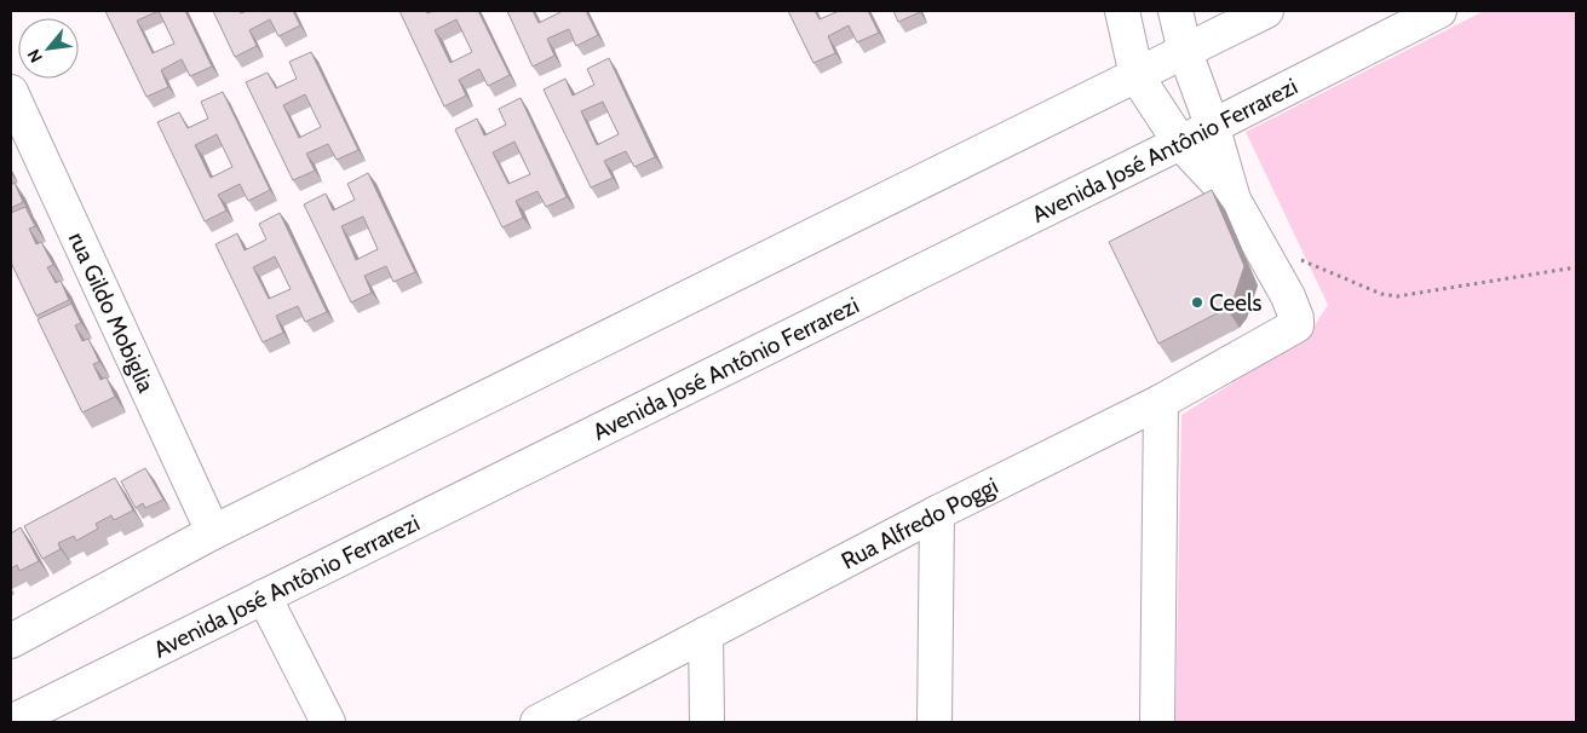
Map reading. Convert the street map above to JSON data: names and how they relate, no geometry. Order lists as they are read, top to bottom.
{
  "streets": {
    "street": ["Avenida José Antônio Ferrarezi", "rua Gildo Mobiglia", "Rua Alfredo Poggi"]
  },
  "places": ["Ceels"],
  "north": "bottom left"
}
